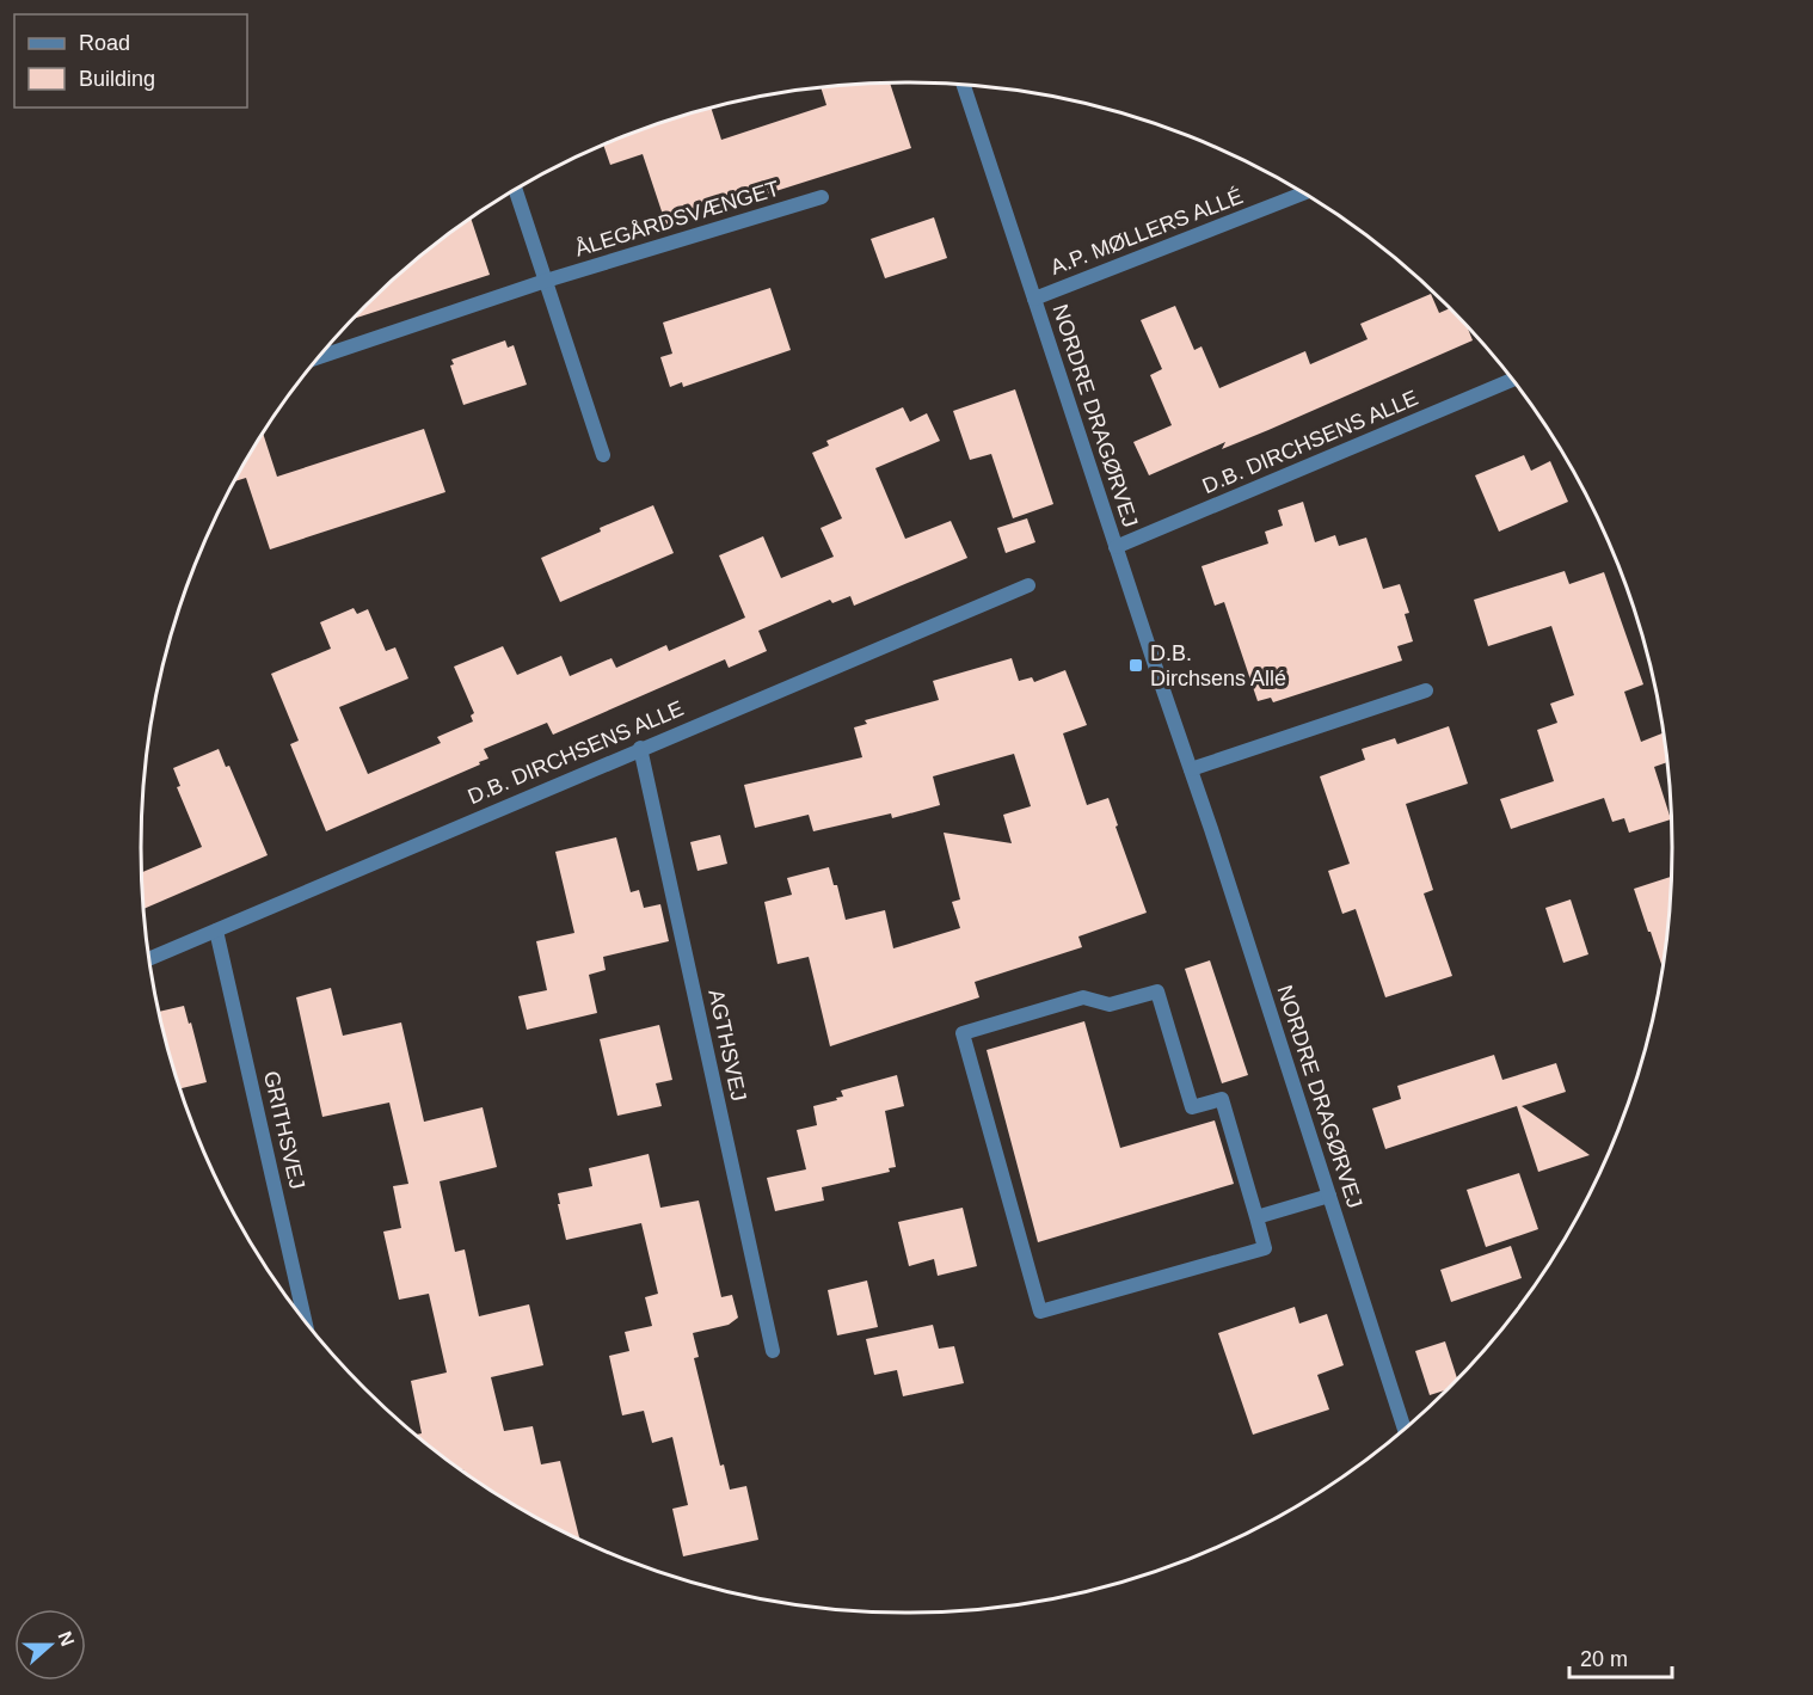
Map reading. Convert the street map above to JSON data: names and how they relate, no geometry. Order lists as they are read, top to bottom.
{
  "streets": {
    "street": [
      "ÅLEGÅRDSVÆNGET",
      "A.P. MØLLERS ALLÉ",
      "NORDRE DRAGØRVEJ",
      "D.B. DIRCHSENS ALLE",
      "AGTHSVEJ",
      "GRITHSVEJ"
    ]
  },
  "crossings": [
    ["A.P. MØLLERS ALLÉ", "NORDRE DRAGØRVEJ"],
    ["NORDRE DRAGØRVEJ", "D.B. DIRCHSENS ALLE"],
    ["D.B. DIRCHSENS ALLE", "AGTHSVEJ"],
    ["D.B. DIRCHSENS ALLE", "GRITHSVEJ"]
  ],
  "places": {
    "transit": ["D.B. Dirchsens Allé"]
  },
  "legend": ["Road", "Building"],
  "scale_bar": "20 m",
  "north": "right"
}
